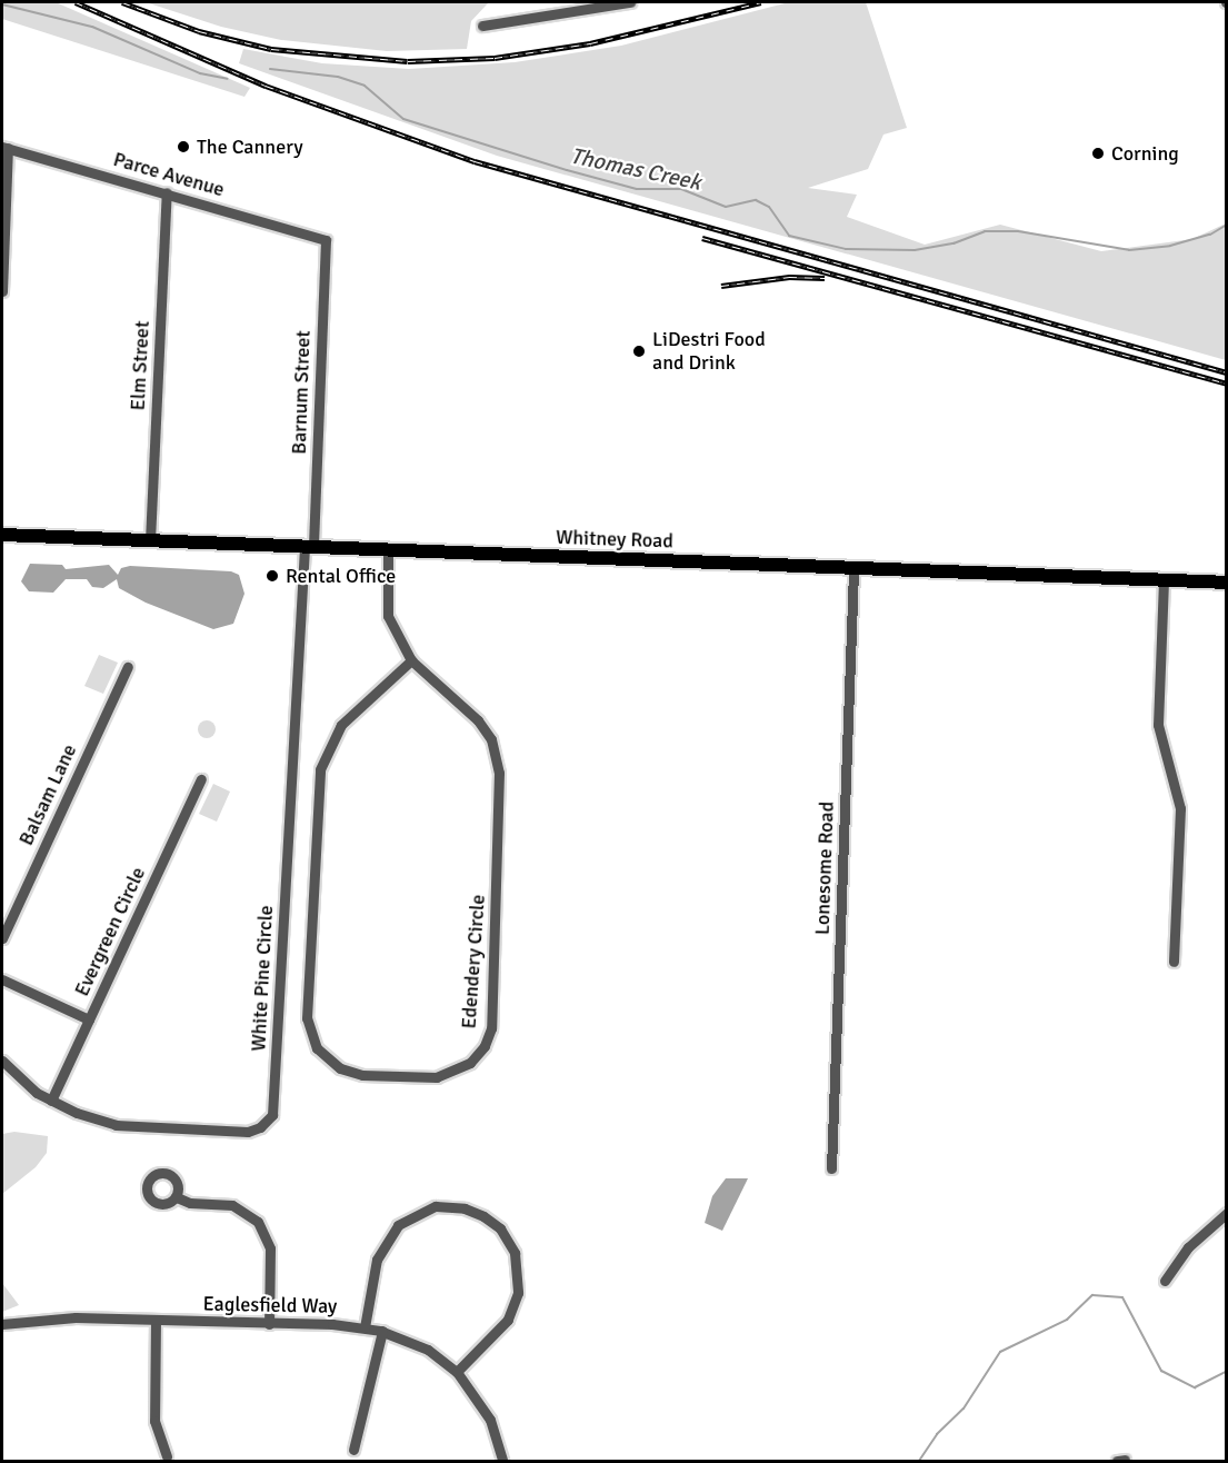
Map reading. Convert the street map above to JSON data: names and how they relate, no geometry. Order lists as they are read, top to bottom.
{
  "streets": {
    "main road": ["Whitney Road"],
    "street": [
      "Parce Avenue",
      "Elm Street",
      "Barnum Street",
      "Balsam Lane",
      "Lonesome Road",
      "Evergreen Circle",
      "Edendery Circle",
      "White Pine Circle",
      "Eaglesfield Way"
    ]
  },
  "crossings": [
    ["Parce Avenue", "Elm Street"],
    ["Parce Avenue", "Barnum Street"],
    ["Elm Street", "Whitney Road"],
    ["Barnum Street", "Whitney Road"],
    ["Barnum Street", "White Pine Circle"],
    ["Whitney Road", "Lonesome Road"],
    ["Whitney Road", "Edendery Circle"],
    ["Whitney Road", "White Pine Circle"],
    ["Evergreen Circle", "White Pine Circle"]
  ],
  "water": ["Thomas Creek"],
  "places": [
    "The Cannery",
    "Corning",
    "LiDestri Food and Drink",
    "Rental Office"
  ]
}
